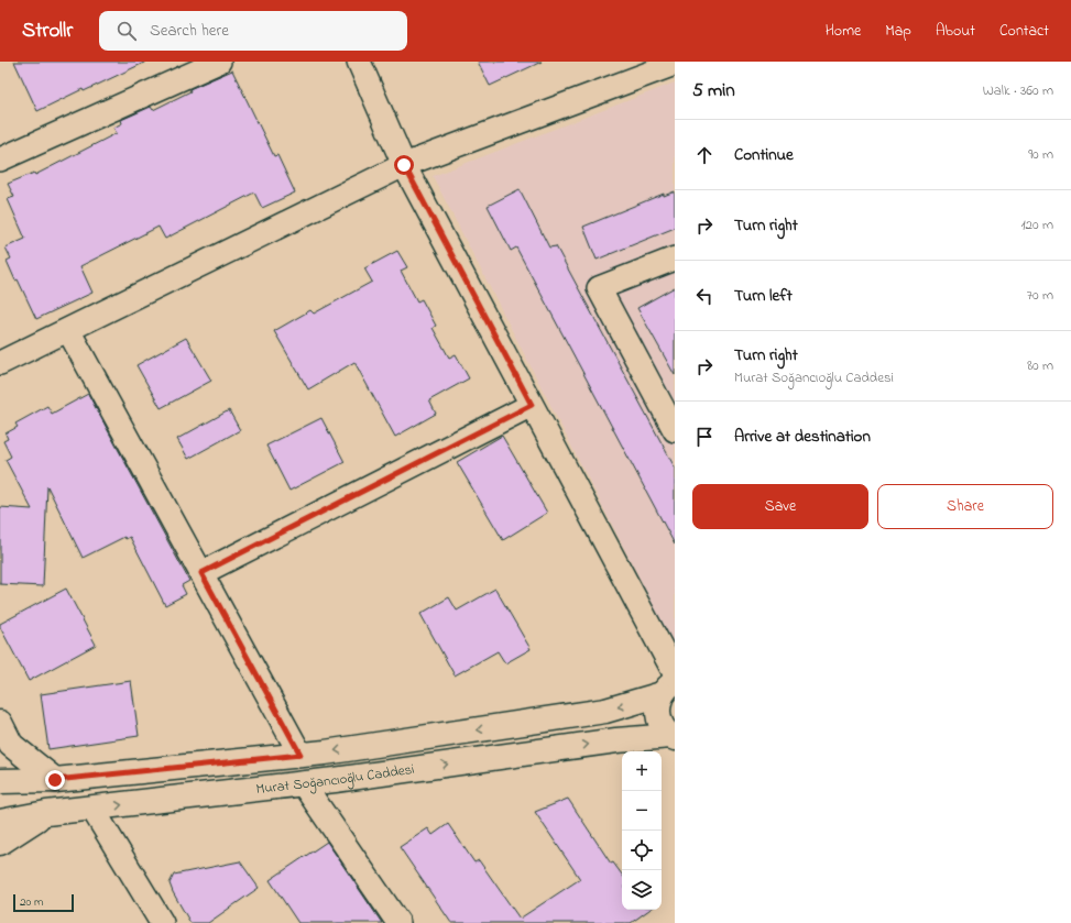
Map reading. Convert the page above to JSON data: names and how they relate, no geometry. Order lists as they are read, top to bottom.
{
  "streets": {
    "main road": ["Murat Soğancıoğlu Caddesi"]
  },
  "scale_bar": "20 m",
  "page": {
    "header": "Strollr",
    "search": "Search here",
    "nav": [
      "Home",
      "Map",
      "About",
      "Contact"
    ],
    "heading": ["5 min", "Walk · 360 m"],
    "list": [
      ["Continue", "90 m"],
      ["Turn right", "120 m"],
      ["Turn left", "70 m"],
      ["Turn right", "Murat Soğancıoğlu Caddesi", "80 m"],
      "Arrive at destination"
    ],
    "buttons": ["Save", "Share"],
    "map_buttons": ["+", "−"],
    "scale": "20 m"
  }
}
